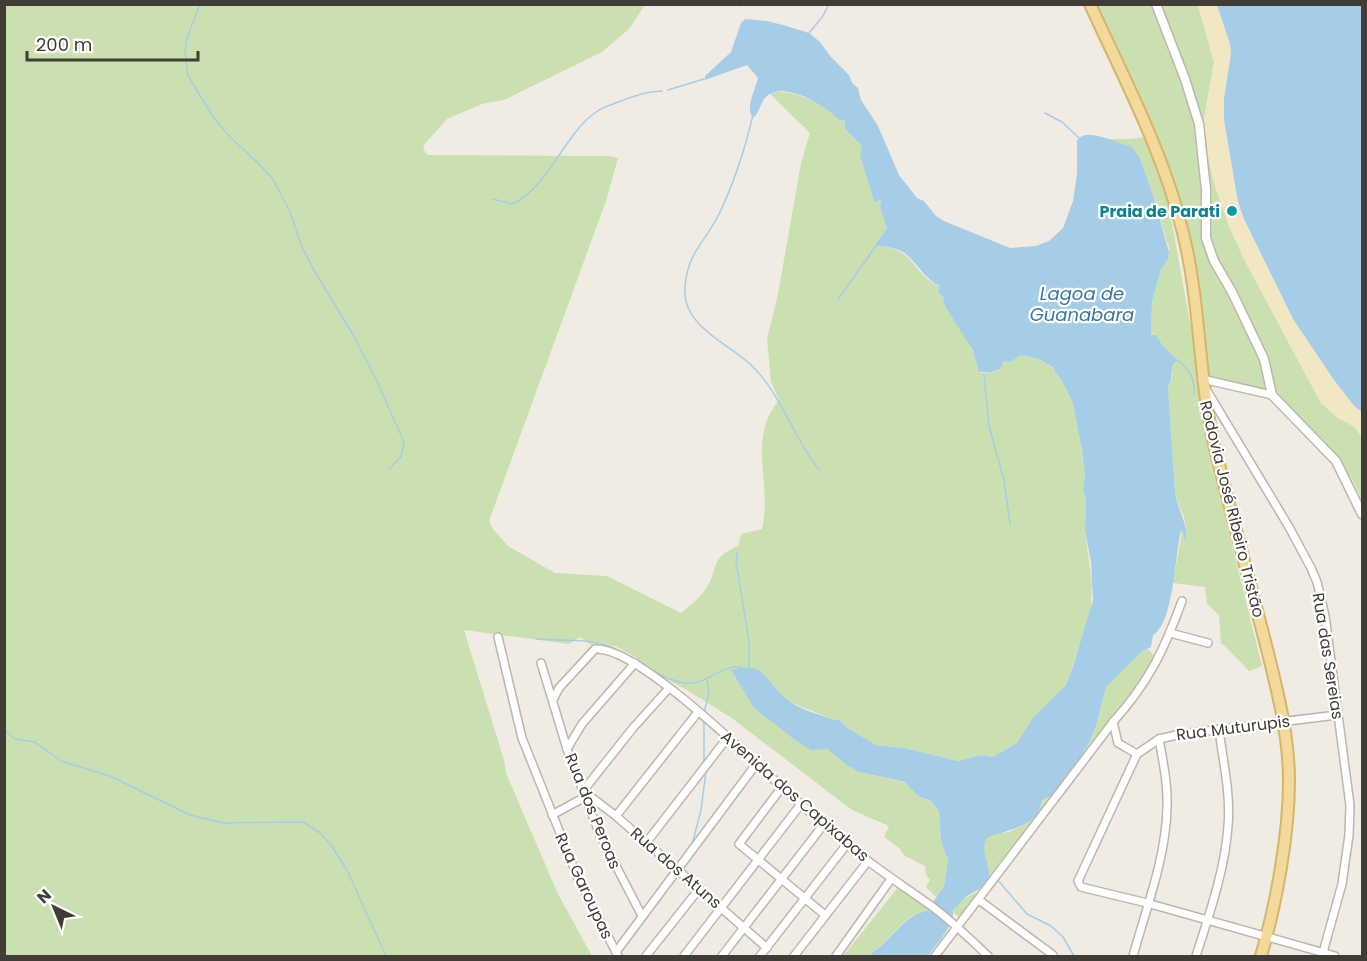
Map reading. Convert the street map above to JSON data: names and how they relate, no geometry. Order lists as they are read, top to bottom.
{
  "streets": {
    "main road": ["Rodovia José Ribeiro Tristão"],
    "street": [
      "Rua das Sereias",
      "Rua Muturupis",
      "Avenida dos Capixabas",
      "Rua dos Peroas",
      "Rua dos Atuns",
      "Rua Garoupas"
    ]
  },
  "crossings": [
    ["Rodovia José Ribeiro Tristão", "Rua das Sereias"],
    ["Rodovia José Ribeiro Tristão", "Rua Muturupis"],
    ["Rua das Sereias", "Rua Muturupis"],
    ["Avenida dos Capixabas", "Rua dos Peroas"],
    ["Rua dos Peroas", "Rua dos Atuns"]
  ],
  "water": ["Lagoa de Guanabara"],
  "places": ["Praia de Parati"],
  "scale_bar": "200 m",
  "north": "top left"
}
